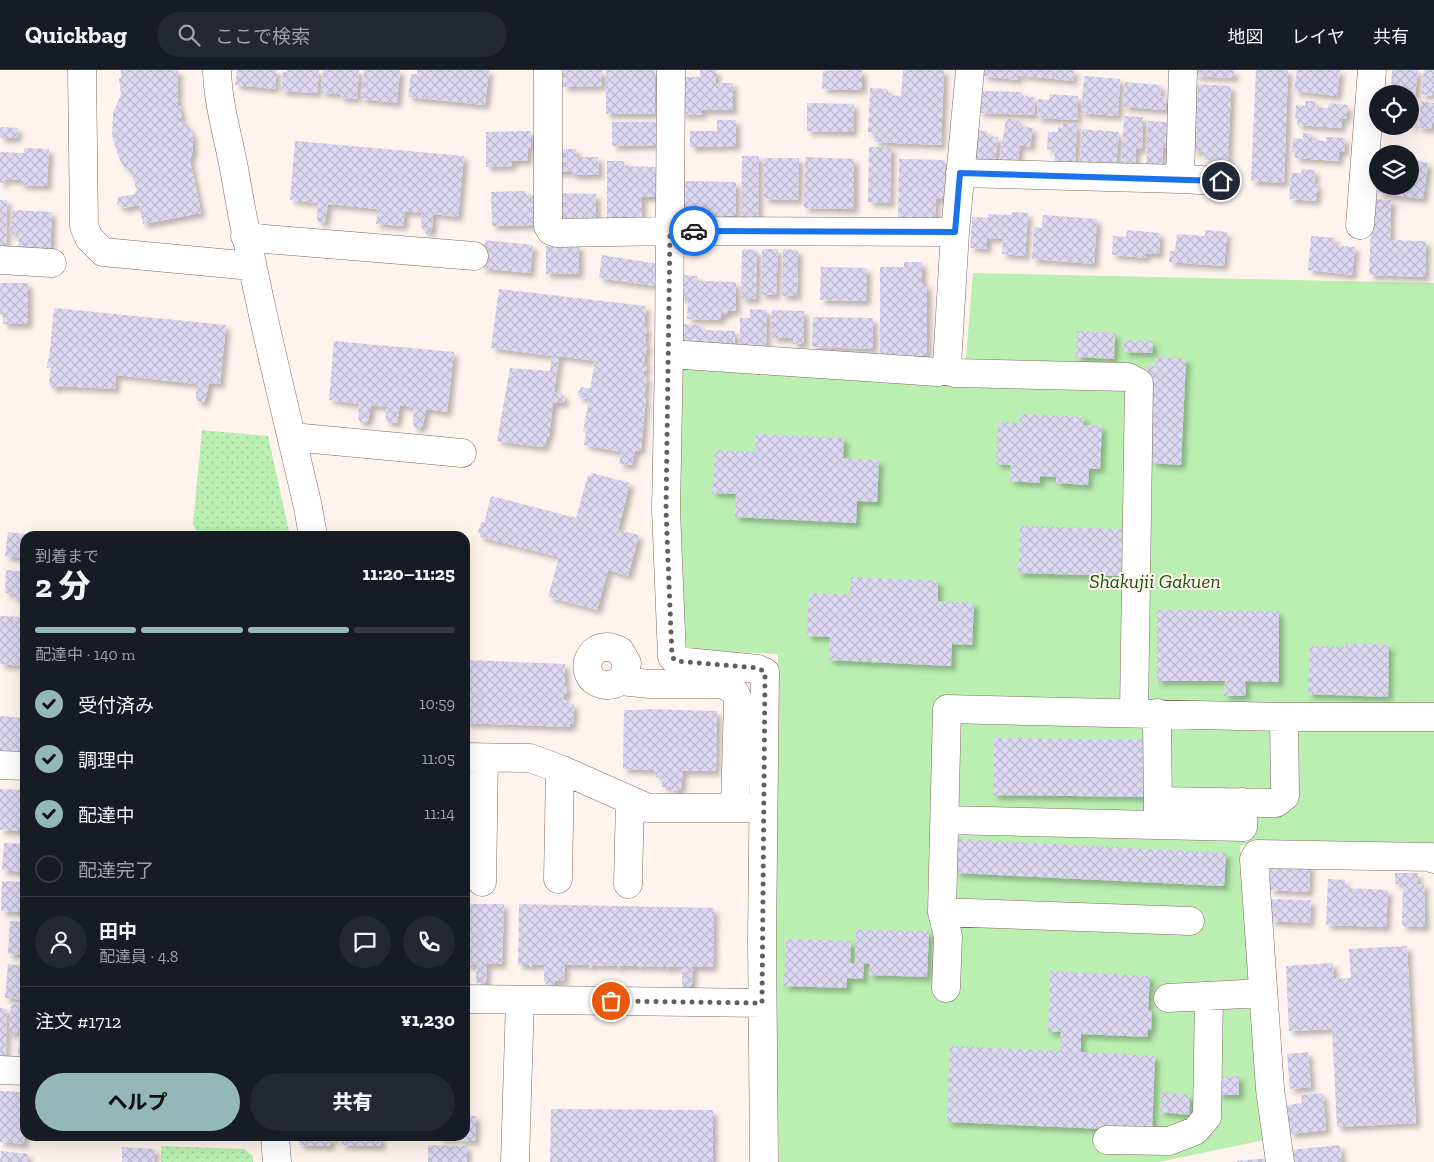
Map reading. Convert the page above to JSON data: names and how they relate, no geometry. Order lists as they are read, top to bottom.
{
  "parks": ["Shakujii Gakuen"],
  "page": {
    "header": "Quickbag",
    "search": "ここで検索",
    "nav": ["地図", "レイヤ", "共有"],
    "heading": ["2 分", "到着まで", "11:20–11:25"],
    "panel": [
      "田中",
      "配達員 · 4.8",
      "注文 #1712",
      "¥1,230"
    ],
    "bar": "配達中 · 140 m",
    "list": [
      ["受付済み", "10:59"],
      ["調理中", "11:05"],
      ["配達中", "11:14"],
      "配達完了"
    ],
    "buttons": ["ヘルプ", "共有"]
  }
}
